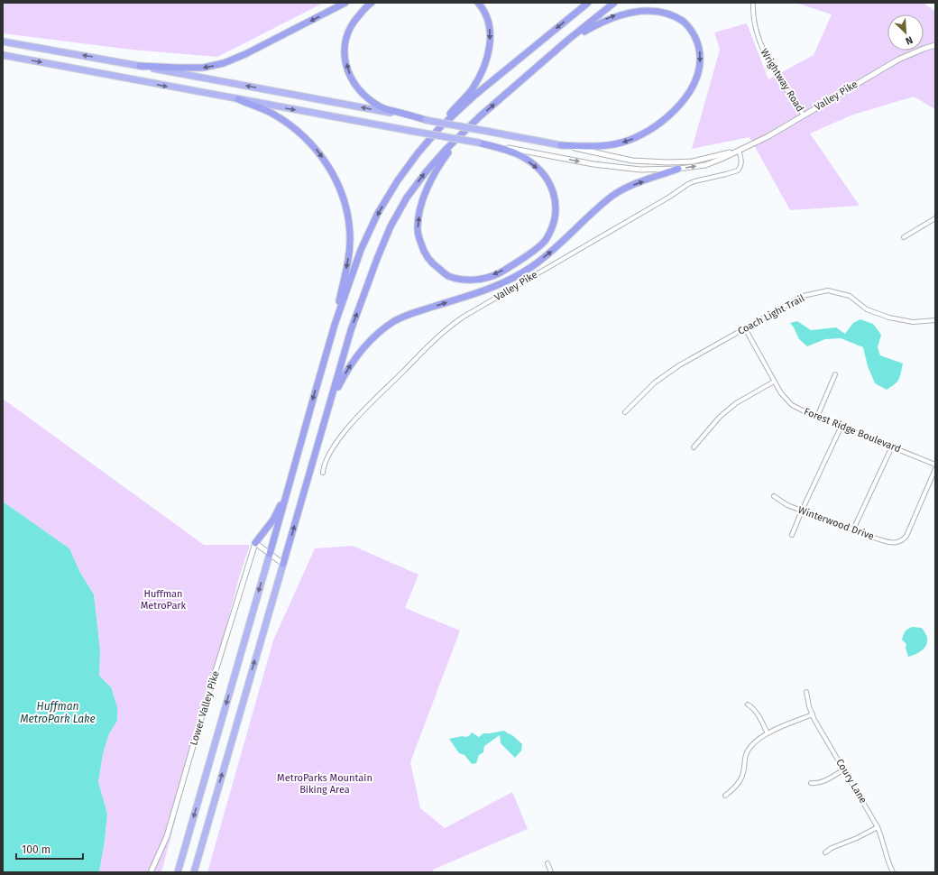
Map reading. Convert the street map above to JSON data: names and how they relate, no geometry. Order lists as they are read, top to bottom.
{
  "streets": {
    "street": [
      "Wrightway Road",
      "Valley Pike",
      "Coach Light Trail",
      "Forest Ridge Boulevard",
      "Winterwood Drive",
      "Lower Valley Pike",
      "Coury Lane"
    ]
  },
  "crossings": [
    ["Wrightway Road", "Valley Pike"],
    ["Coach Light Trail", "Forest Ridge Boulevard"]
  ],
  "water": ["Huffman MetroPark Lake"],
  "parks": ["Huffman MetroPark", "MetroParks Mountain Biking Area"],
  "scale_bar": "100 m",
  "north": "bottom right"
}
